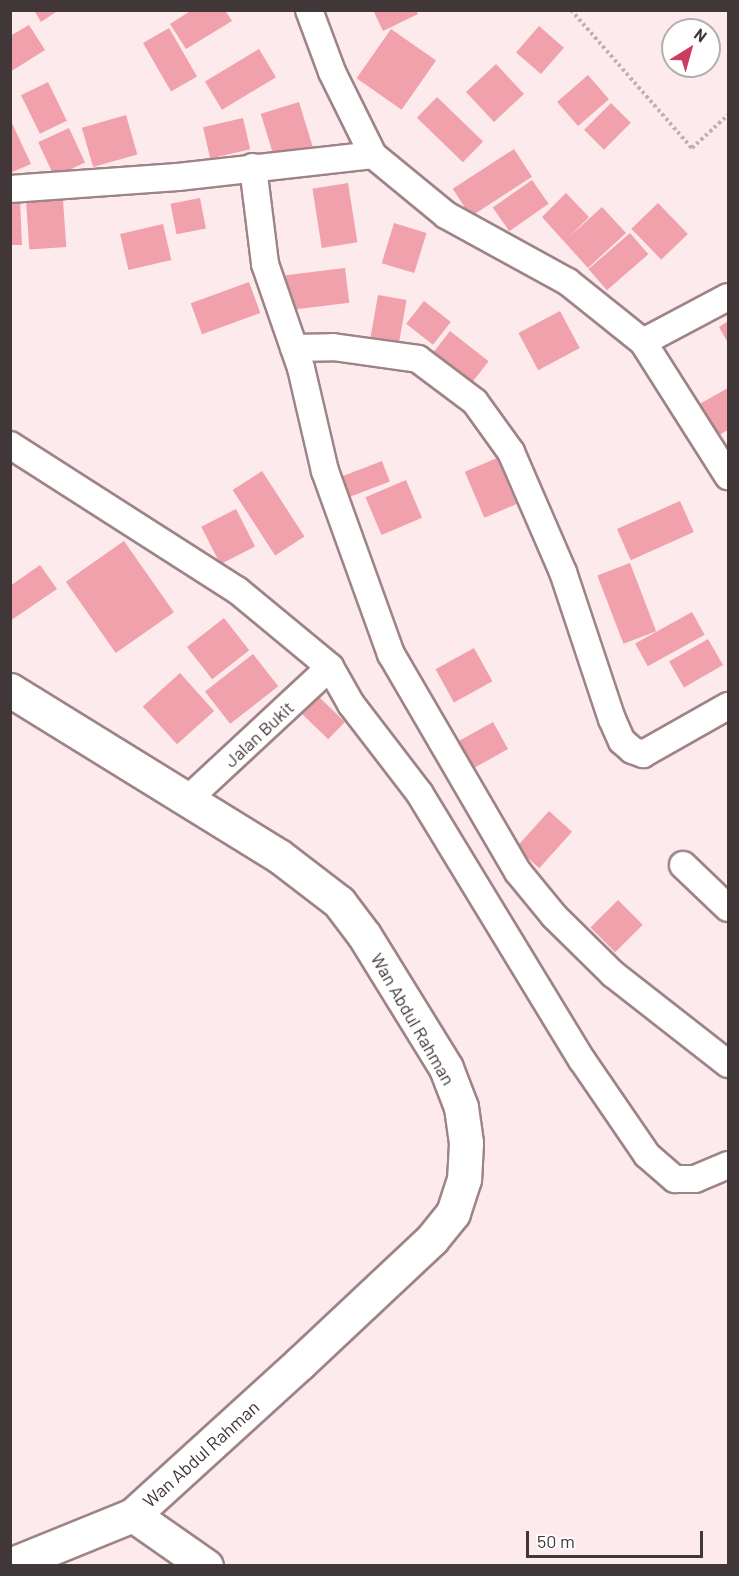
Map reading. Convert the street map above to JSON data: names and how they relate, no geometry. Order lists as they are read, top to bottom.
{
  "streets": {
    "street": ["Jalan Bukit", "Wan Abdul Rahman"]
  },
  "crossings": [
    ["Jalan Bukit", "Wan Abdul Rahman"]
  ],
  "scale_bar": "50 m",
  "north": "top right"
}
